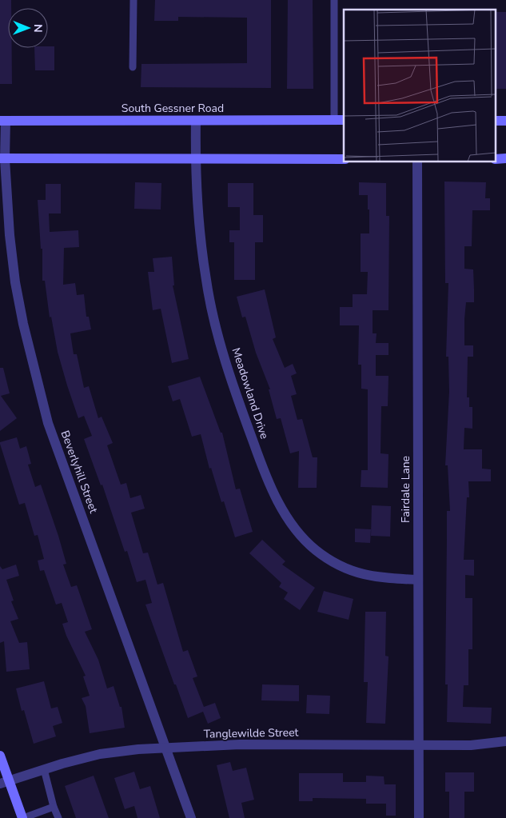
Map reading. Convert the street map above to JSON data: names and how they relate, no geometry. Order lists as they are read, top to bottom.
{
  "streets": {
    "main road": ["South Gessner Road"],
    "street": [
      "Meadowland Drive",
      "Beverlyhill Street",
      "Fairdale Lane",
      "Tanglewilde Street"
    ]
  },
  "crossings": [
    ["South Gessner Road", "Meadowland Drive"],
    ["South Gessner Road", "Beverlyhill Street"],
    ["Meadowland Drive", "Fairdale Lane"],
    ["Beverlyhill Street", "Tanglewilde Street"],
    ["Fairdale Lane", "Tanglewilde Street"]
  ],
  "north": "right"
}
